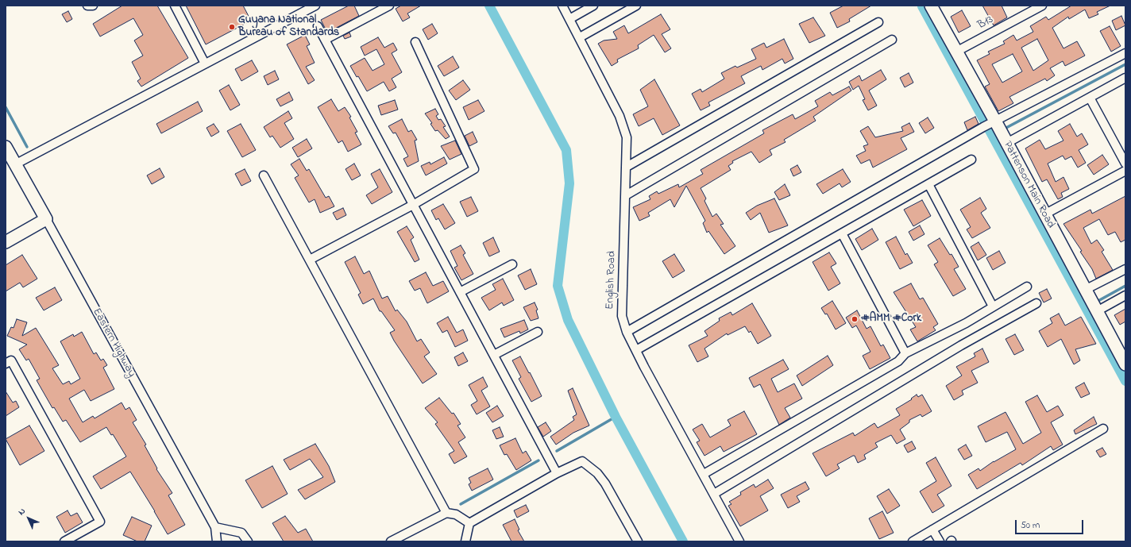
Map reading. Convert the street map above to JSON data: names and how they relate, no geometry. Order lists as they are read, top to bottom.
{
  "streets": {
    "street": [
      "B13",
      "Pattenson Main Road",
      "English Road",
      "Eastern Highway"
    ]
  },
  "crossings": [
    ["B13", "Pattenson Main Road"]
  ],
  "places": ["Guyana National Bureau of Standards", "#AMM #Cork"],
  "scale_bar": "50 m",
  "north": "top left"
}
